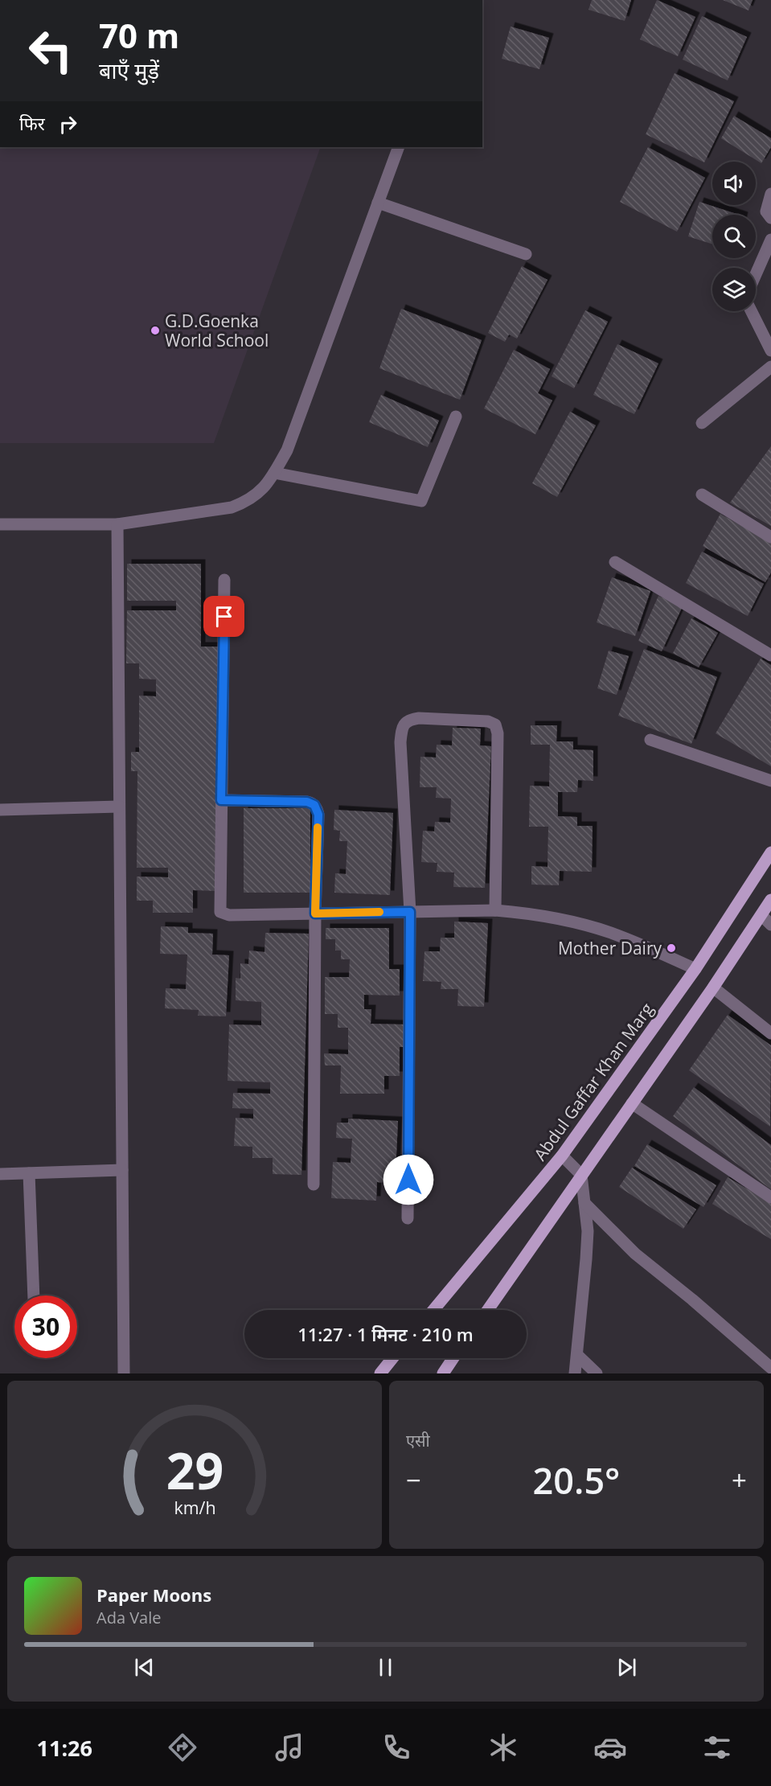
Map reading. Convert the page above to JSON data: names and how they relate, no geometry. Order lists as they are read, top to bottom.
{
  "streets": {
    "main road": ["Abdul Gaffar Khan Marg"]
  },
  "places": ["G.D.Goenka World School", "Mother Dairy"],
  "page": {
    "turn": ["70 m", "बाएँ मुड़ें"],
    "then": "फिर",
    "limit": "30",
    "trip": "11:27 · 1 मिनट · 210 m",
    "tile": "एसी",
    "heat": ["−", "20.5°", "+"],
    "song": ["Paper Moons", "Ada Vale"],
    "tabs": "11:26",
    "gauge": ["29", "km/h"]
  }
}
